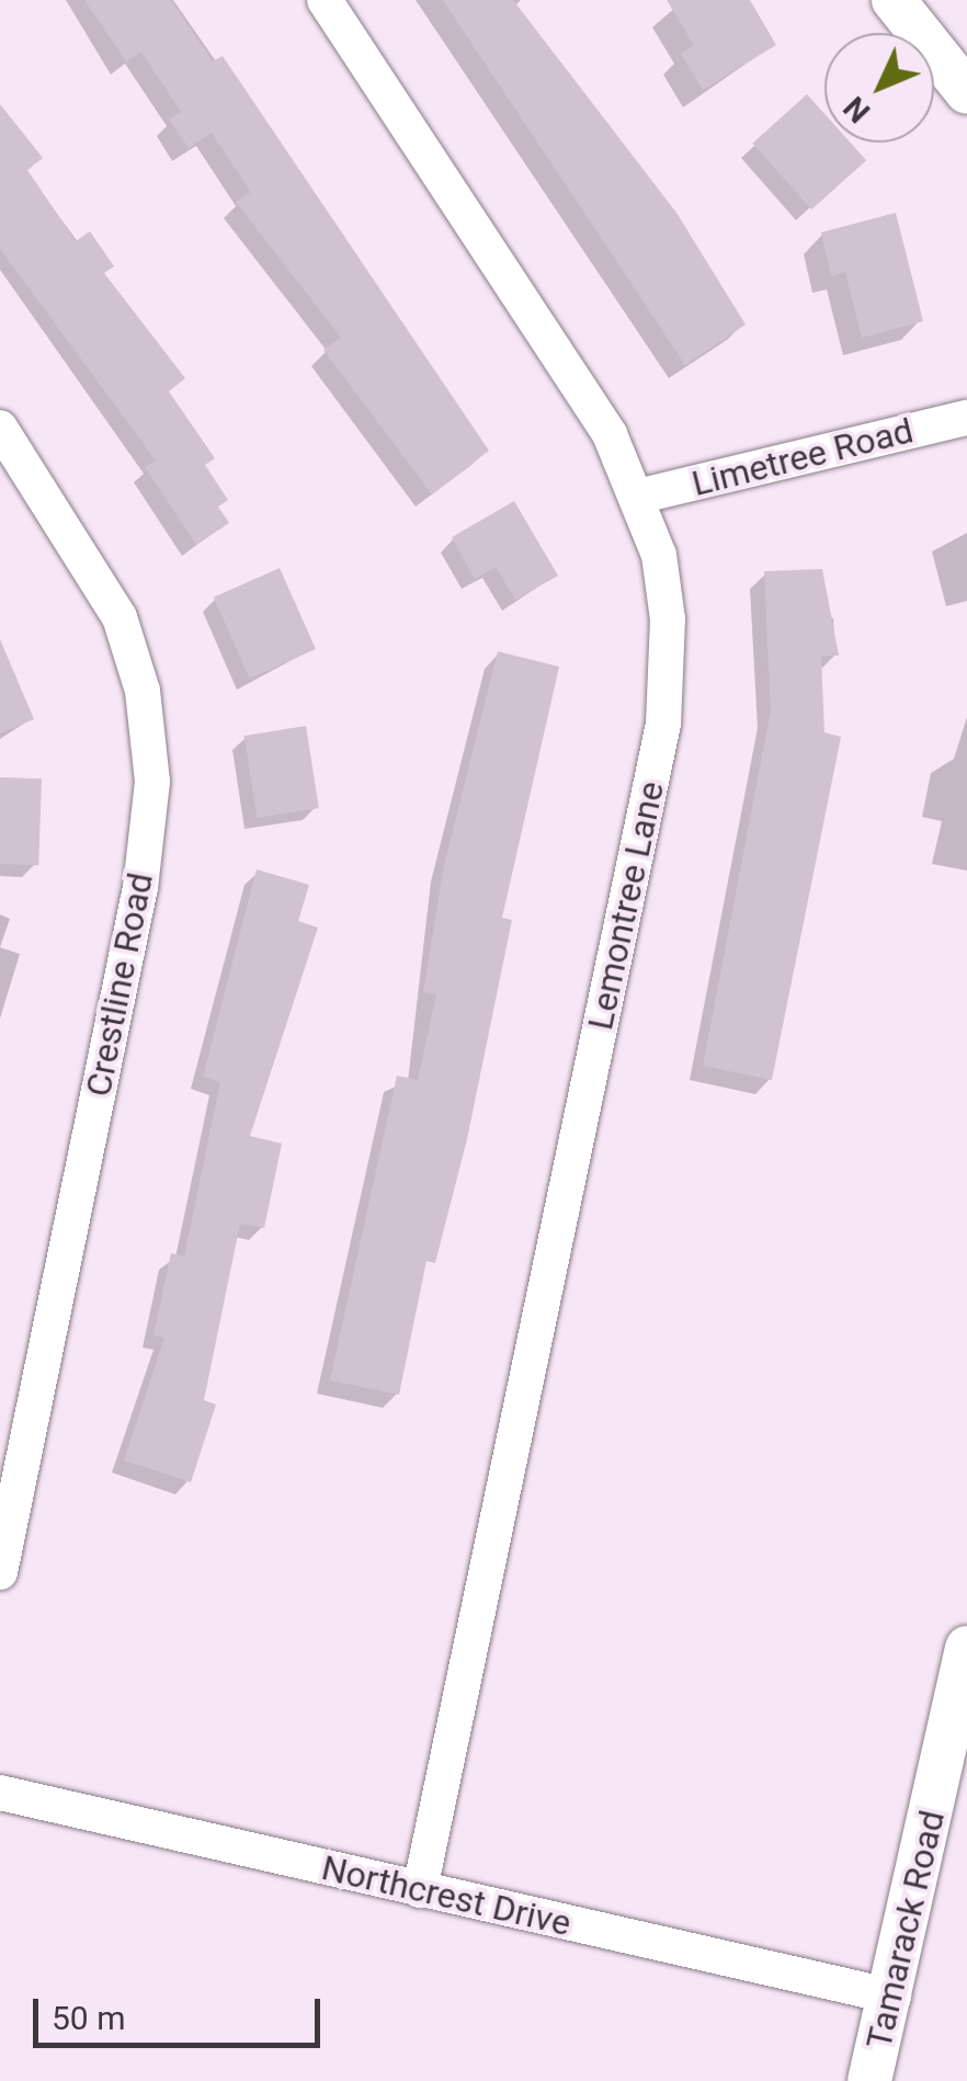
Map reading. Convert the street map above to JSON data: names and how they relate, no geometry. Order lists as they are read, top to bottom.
{
  "streets": {
    "street": [
      "Limetree Road",
      "Lemontree Lane",
      "Crestline Road",
      "Northcrest Drive",
      "Tamarack Road"
    ]
  },
  "crossings": [
    ["Limetree Road", "Lemontree Lane"],
    ["Lemontree Lane", "Northcrest Drive"],
    ["Northcrest Drive", "Tamarack Road"]
  ],
  "scale_bar": "50 m",
  "north": "bottom left"
}
